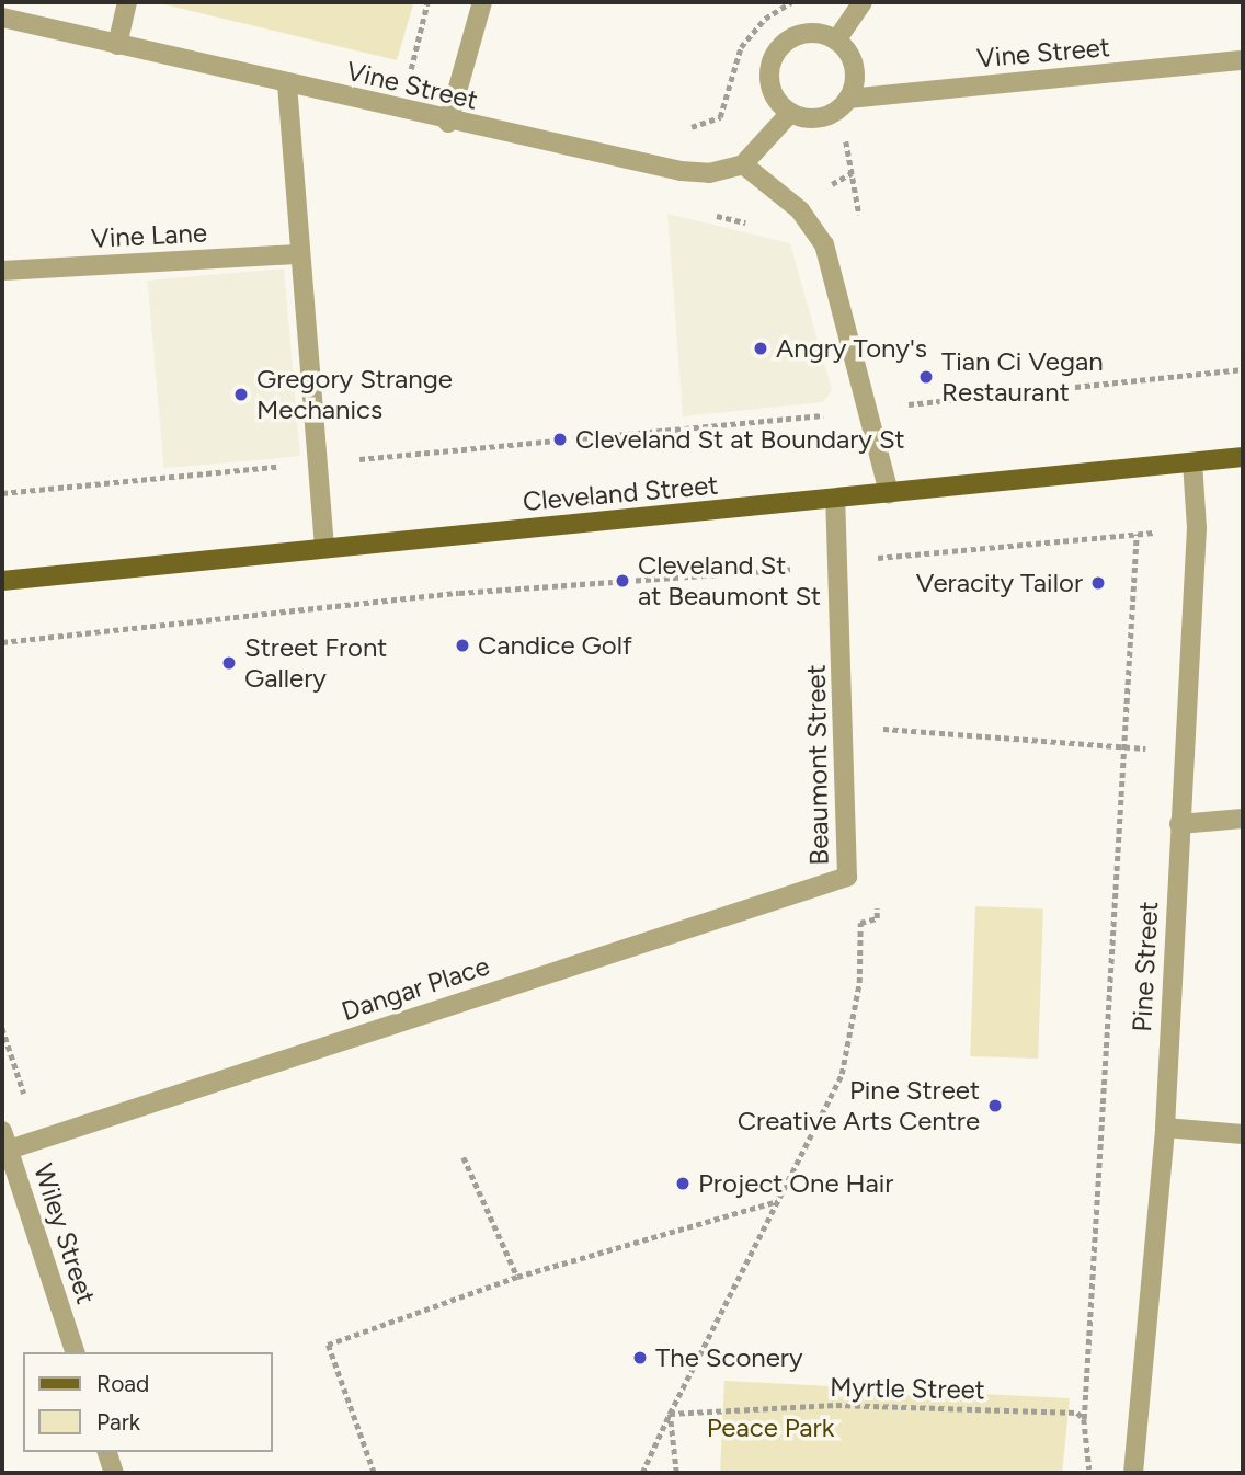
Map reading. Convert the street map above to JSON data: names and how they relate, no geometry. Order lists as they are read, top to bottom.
{
  "streets": {
    "main road": ["Cleveland Street"],
    "street": [
      "Vine Street",
      "Vine Lane",
      "Beaumont Street",
      "Pine Street",
      "Dangar Place",
      "Wiley Street"
    ],
    "path": ["Myrtle Street"]
  },
  "crossings": [
    ["Cleveland Street", "Beaumont Street"],
    ["Cleveland Street", "Pine Street"],
    ["Beaumont Street", "Dangar Place"],
    ["Beaumont Street", "Myrtle Street"],
    ["Dangar Place", "Wiley Street"]
  ],
  "parks": ["Peace Park"],
  "places": [
    "Angry Tony's",
    "Tian Ci Vegan Restaurant",
    "Gregory Strange Mechanics",
    "Cleveland St at Boundary St",
    "Cleveland St at Beaumont St",
    "Veracity Tailor",
    "Candice Golf",
    "Street Front Gallery",
    "Pine Street Creative Arts Centre",
    "Project One Hair",
    "The Sconery"
  ],
  "legend": ["Road", "Park"]
}
